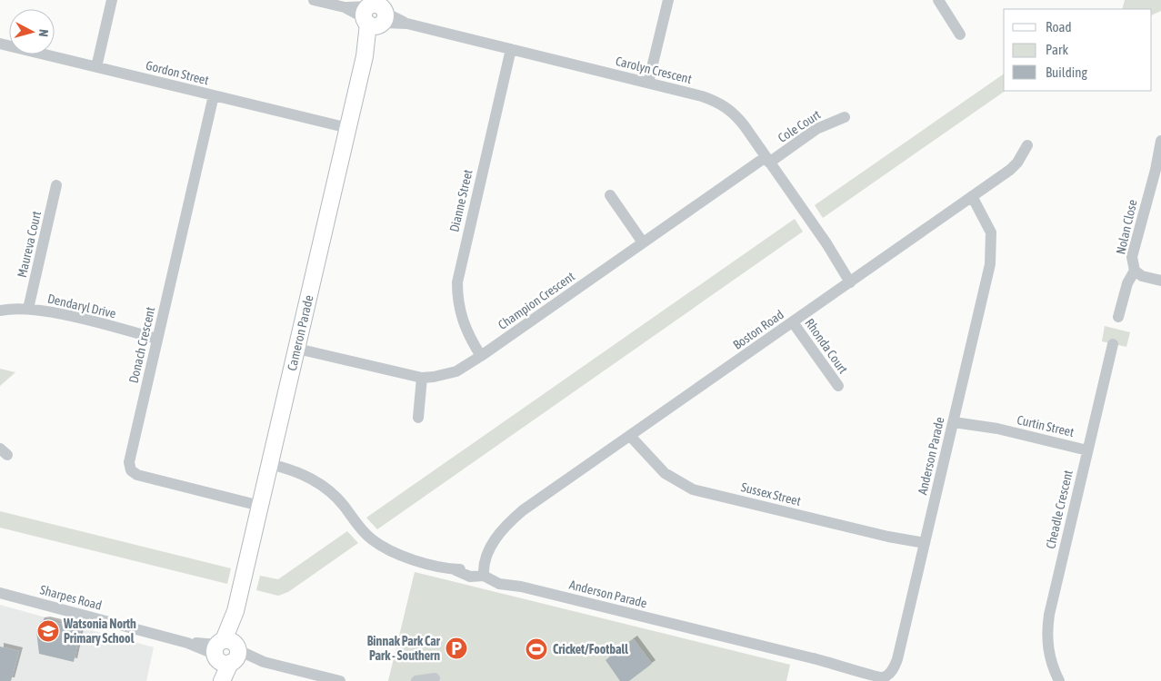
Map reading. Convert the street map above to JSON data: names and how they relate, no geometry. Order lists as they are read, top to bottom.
{
  "streets": {
    "street": [
      "Carolyn Crescent",
      "Gordon Street",
      "Cole Court",
      "Dianne Street",
      "Nolan Close",
      "Maureva Court",
      "Champion Crescent",
      "Dendaryl Drive",
      "Boston Road",
      "Cameron Parade",
      "Donach Crescent",
      "Rhonda Court",
      "Curtin Street",
      "Anderson Parade",
      "Sussex Street",
      "Cheadle Crescent",
      "Sharpes Road"
    ]
  },
  "crossings": [
    ["Carolyn Crescent", "Cole Court"],
    ["Carolyn Crescent", "Dianne Street"],
    ["Carolyn Crescent", "Champion Crescent"],
    ["Carolyn Crescent", "Boston Road"],
    ["Carolyn Crescent", "Cameron Parade"],
    ["Gordon Street", "Cameron Parade"],
    ["Gordon Street", "Donach Crescent"],
    ["Cole Court", "Champion Crescent"],
    ["Dianne Street", "Champion Crescent"],
    ["Maureva Court", "Dendaryl Drive"],
    ["Champion Crescent", "Cameron Parade"],
    ["Dendaryl Drive", "Donach Crescent"],
    ["Boston Road", "Rhonda Court"],
    ["Boston Road", "Anderson Parade"],
    ["Boston Road", "Sussex Street"],
    ["Cameron Parade", "Donach Crescent"],
    ["Cameron Parade", "Anderson Parade"],
    ["Cameron Parade", "Sharpes Road"],
    ["Curtin Street", "Anderson Parade"],
    ["Curtin Street", "Cheadle Crescent"],
    ["Anderson Parade", "Sussex Street"]
  ],
  "places": {
    "school or university": ["Watsonia North Primary School"],
    "parking": ["Binnak Park Car Park - Southern"],
    "sports": ["Cricket/Football"]
  },
  "legend": ["Road", "Park", "Building"],
  "north": "right"
}
